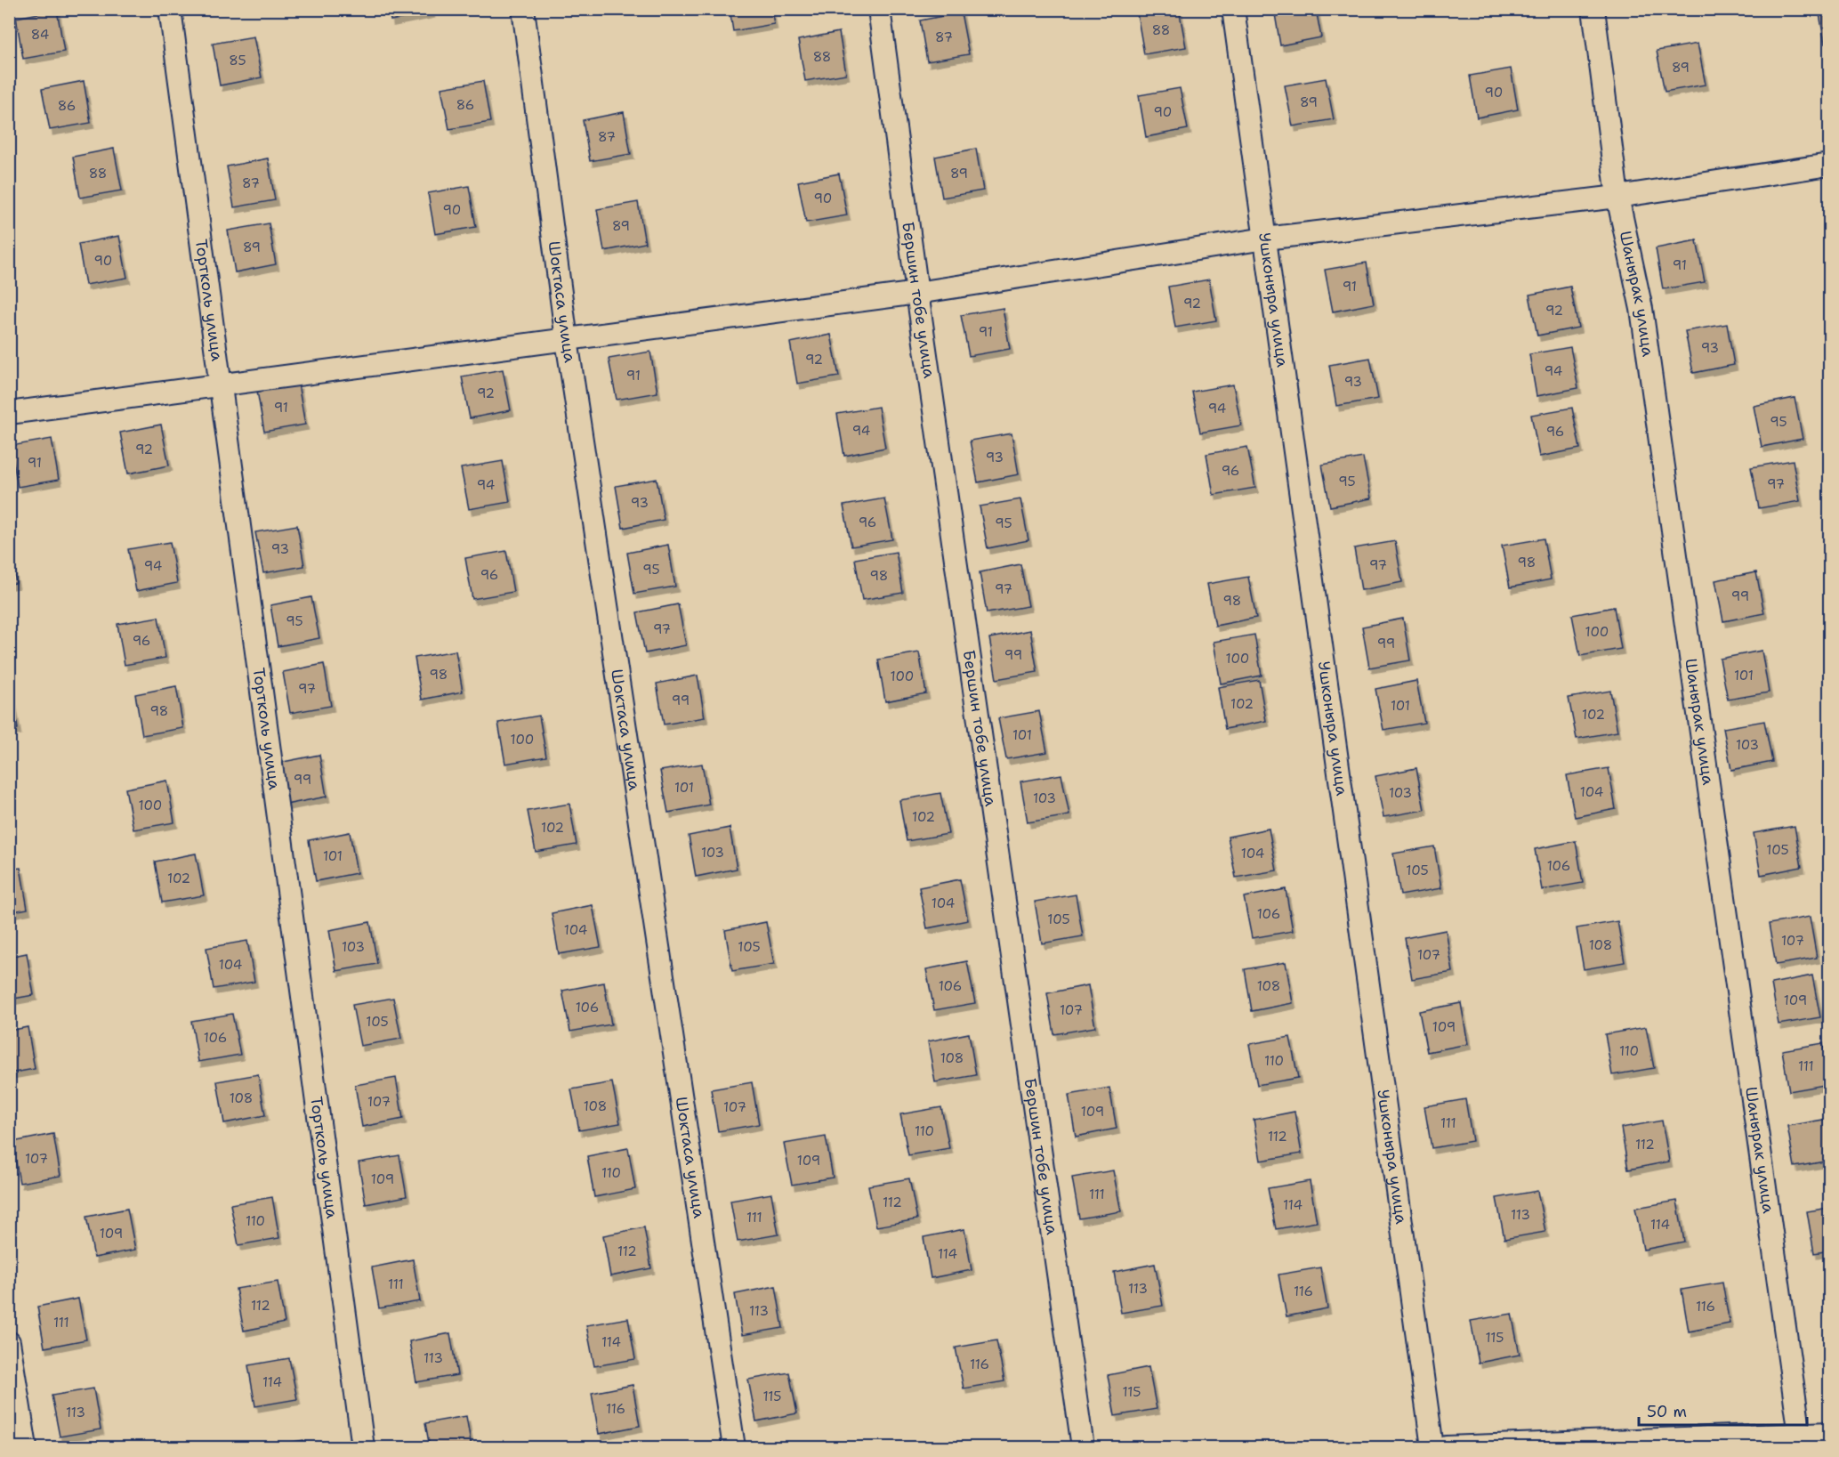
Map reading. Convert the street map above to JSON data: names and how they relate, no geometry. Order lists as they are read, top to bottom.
{
  "streets": {
    "street": [
      "Шанырак улица",
      "Тортколь улица",
      "Ушконыра улица",
      "Шоктаса улица",
      "Бершин тобе улица"
    ]
  },
  "house_numbers": [
    "88",
    "84",
    "87",
    "88",
    "85",
    "89",
    "90",
    "89",
    "86",
    "86",
    "90",
    "87",
    "88",
    "89",
    "87",
    "90",
    "90",
    "89",
    "89",
    "90",
    "91",
    "91",
    "92",
    "92",
    "91",
    "93",
    "92",
    "94",
    "91",
    "93",
    "92",
    "91",
    "94",
    "95",
    "94",
    "96",
    "92",
    "93",
    "91",
    "96",
    "95",
    "97",
    "94",
    "93",
    "96",
    "95",
    "93",
    "98",
    "97",
    "94",
    "95",
    "96",
    "98",
    "97",
    "99",
    "98",
    "95",
    "97",
    "100",
    "96",
    "99",
    "99",
    "100",
    "98",
    "101",
    "100",
    "97",
    "99",
    "102",
    "101",
    "98",
    "102",
    "101",
    "100",
    "103",
    "99",
    "101",
    "104",
    "103",
    "103",
    "100",
    "102",
    "102",
    "105",
    "103",
    "104",
    "101",
    "106",
    "105",
    "102",
    "104",
    "106",
    "105",
    "104",
    "107",
    "108",
    "103",
    "105",
    "107",
    "104",
    "106",
    "108",
    "109",
    "106",
    "107",
    "105",
    "109",
    "106",
    "110",
    "108",
    "110",
    "111",
    "108",
    "107",
    "108",
    "107",
    "109",
    "111",
    "110",
    "112",
    "112",
    "107",
    "109",
    "110",
    "109",
    "111",
    "112",
    "114",
    "113",
    "111",
    "110",
    "114",
    "109",
    "112",
    "114",
    "111",
    "113",
    "116",
    "112",
    "116",
    "113",
    "111",
    "115",
    "114",
    "113",
    "116",
    "114",
    "115",
    "115",
    "116",
    "113"
  ],
  "scale_bar": "50 m"
}
